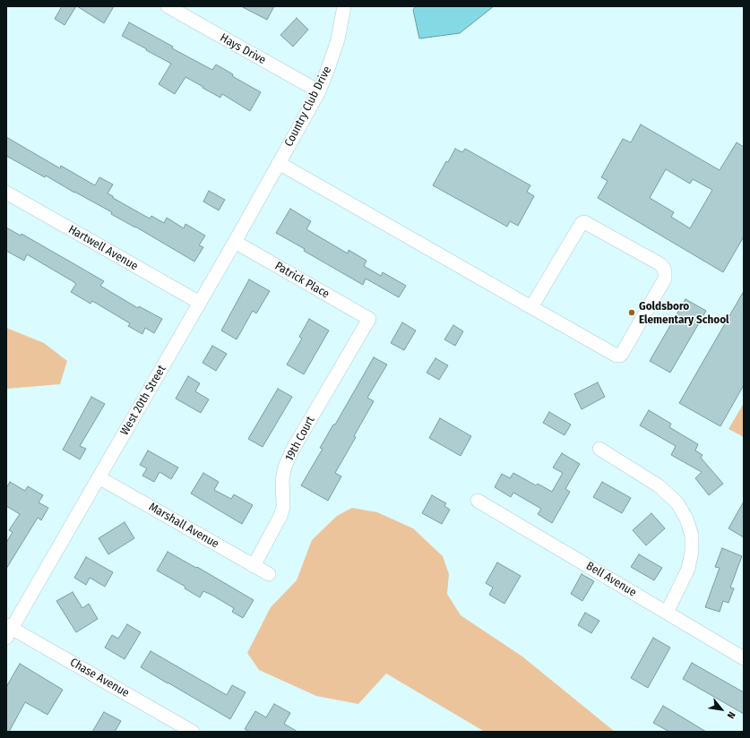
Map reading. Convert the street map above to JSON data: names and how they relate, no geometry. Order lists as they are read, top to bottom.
{
  "streets": {
    "street": [
      "Hays Drive",
      "Country Club Drive",
      "Hartwell Avenue",
      "Patrick Place",
      "West 20th Street",
      "19th Court",
      "Marshall Avenue",
      "Bell Avenue",
      "Chase Avenue"
    ]
  },
  "crossings": [
    ["Hays Drive", "Country Club Drive"],
    ["Country Club Drive", "West 20th Street"],
    ["Hartwell Avenue", "West 20th Street"],
    ["Patrick Place", "West 20th Street"],
    ["Patrick Place", "19th Court"],
    ["West 20th Street", "Marshall Avenue"],
    ["West 20th Street", "Chase Avenue"],
    ["19th Court", "Marshall Avenue"]
  ],
  "places": ["Goldsboro Elementary School"],
  "north": "bottom right"
}
